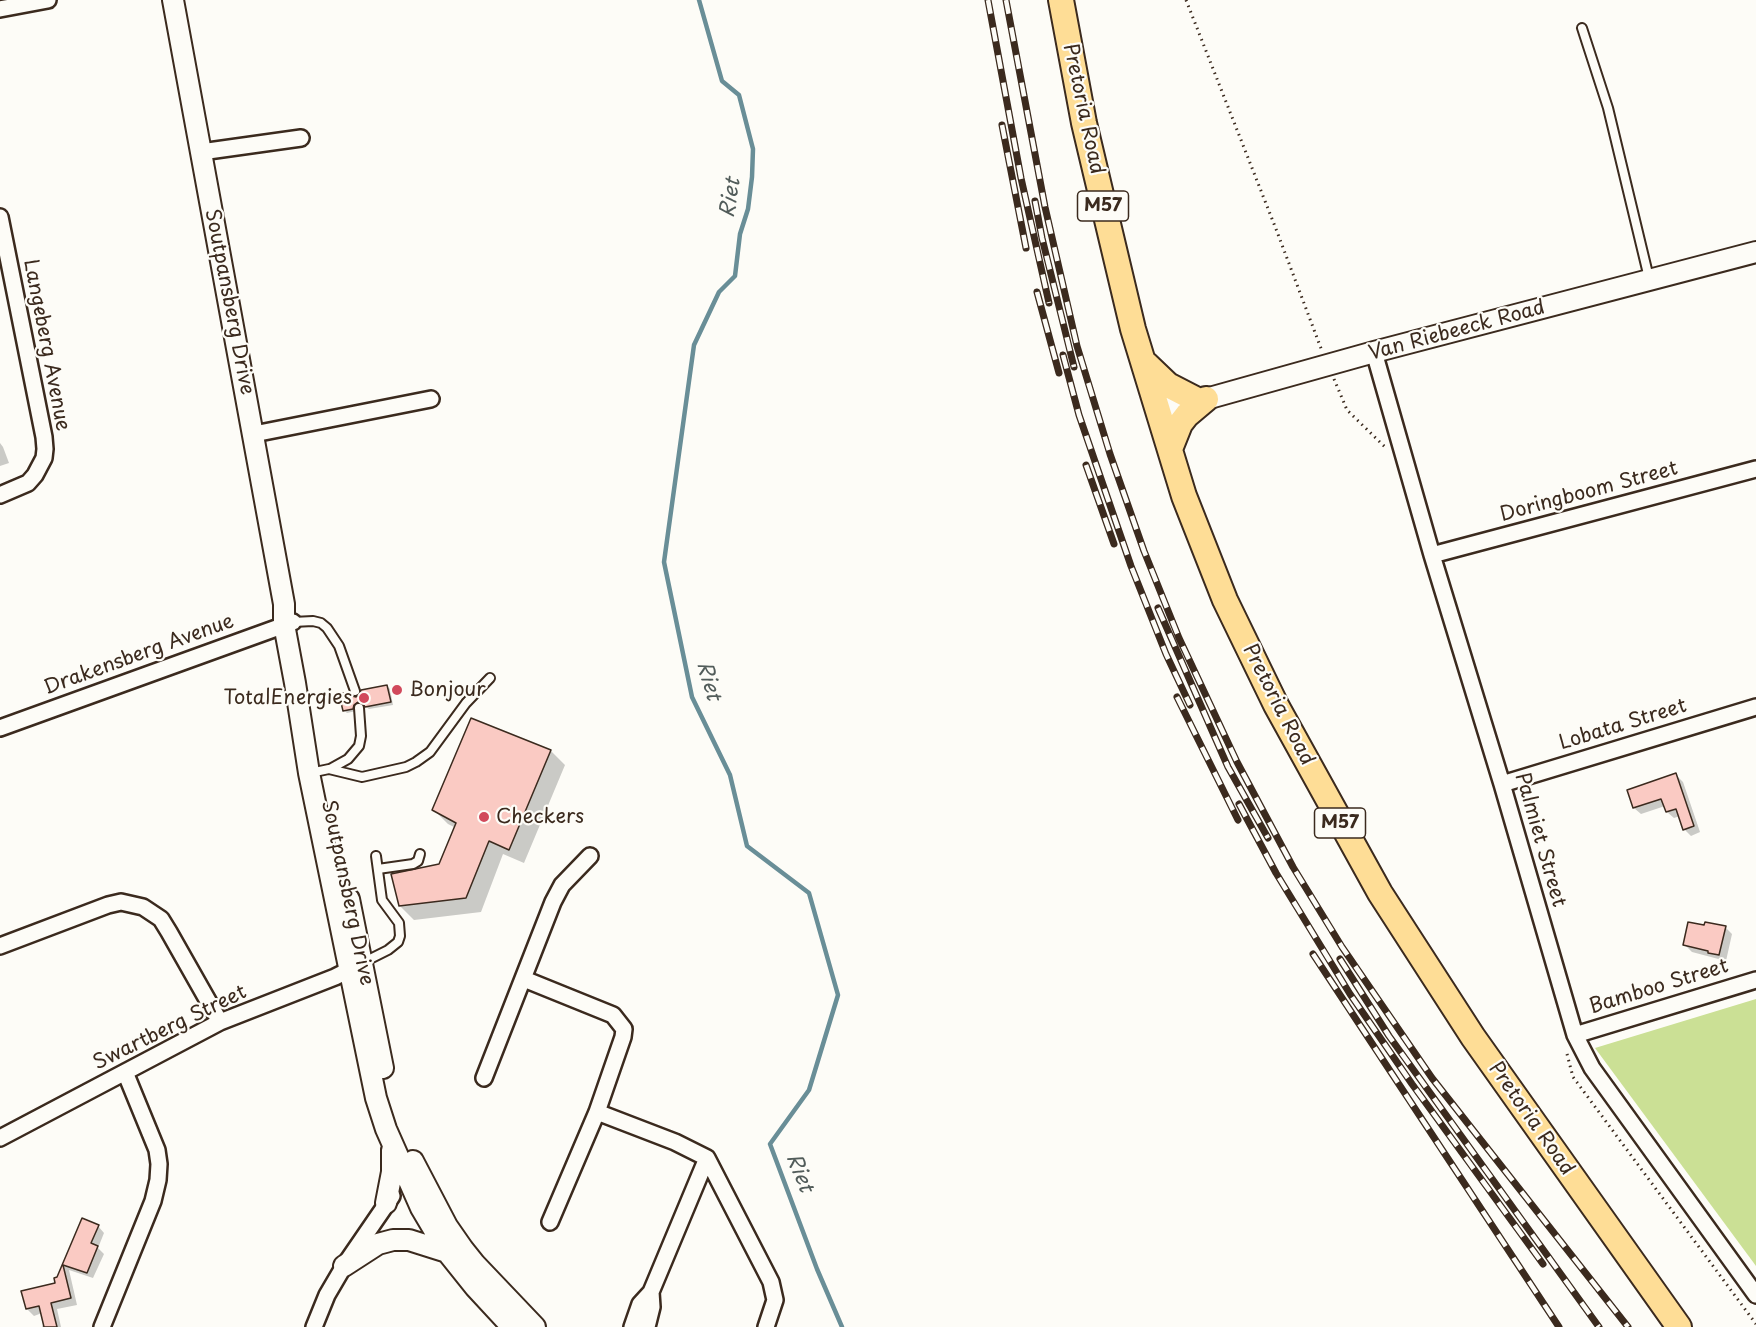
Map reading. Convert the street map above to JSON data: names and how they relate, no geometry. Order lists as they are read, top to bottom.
{
  "streets": {
    "main road": ["Pretoria Road", "M57"],
    "street": [
      "Soutpansberg Drive",
      "Van Riebeeck Road",
      "Langeberg Avenue",
      "Doringboom Street",
      "Drakensberg Avenue",
      "Lobata Street",
      "Palmiet Street",
      "Bamboo Street",
      "Swartberg Street"
    ]
  },
  "crossings": [
    ["Pretoria Road", "Van Riebeeck Road"],
    ["Soutpansberg Drive", "Drakensberg Avenue"],
    ["Soutpansberg Drive", "Swartberg Street"],
    ["Van Riebeeck Road", "Palmiet Street"],
    ["Doringboom Street", "Palmiet Street"],
    ["Lobata Street", "Palmiet Street"],
    ["Palmiet Street", "Bamboo Street"]
  ],
  "water": ["Riet"],
  "places": ["Bonjour", "TotalEnergies", "Checkers"]
}
